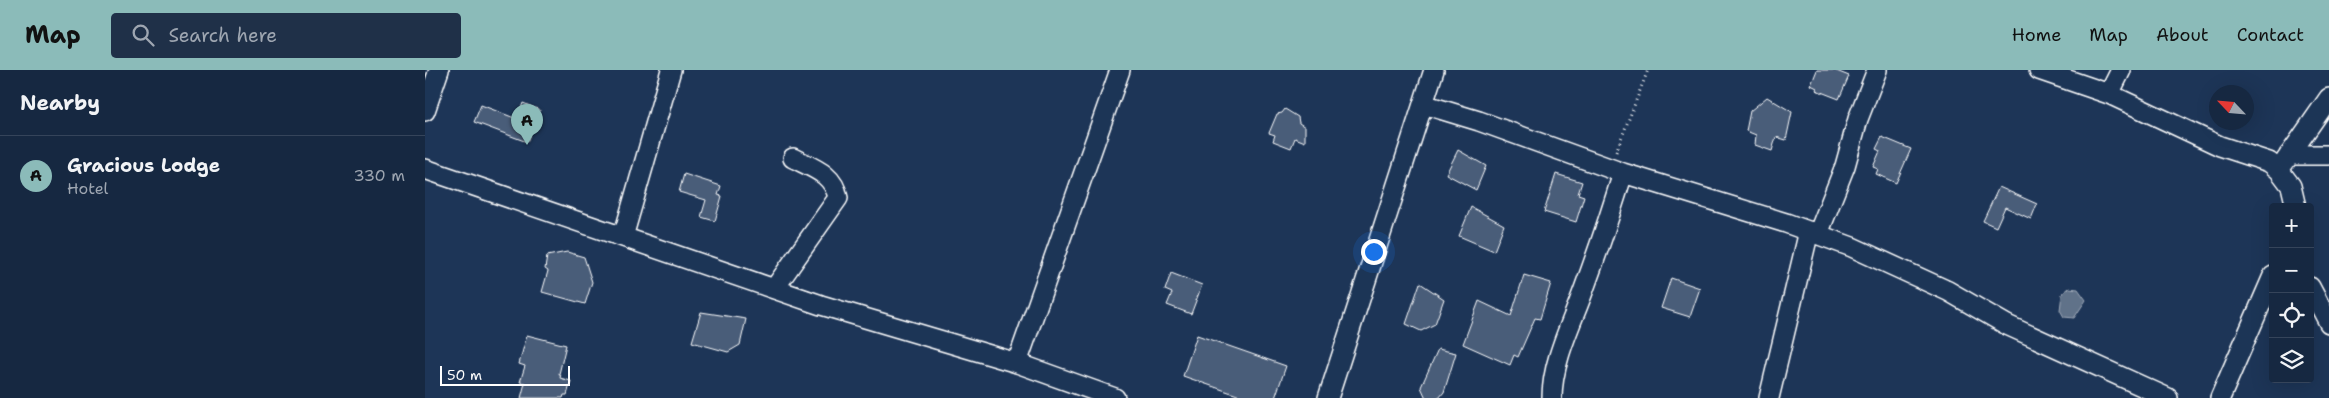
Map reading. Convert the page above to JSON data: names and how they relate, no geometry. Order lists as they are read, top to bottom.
{
  "scale_bar": "50 m",
  "north": "top left",
  "page": {
    "header": "Map",
    "search": "Search here",
    "nav": [
      "Home",
      "Map",
      "About",
      "Contact"
    ],
    "heading": "Nearby",
    "pins": "A",
    "list": [
      {
        "mark": "A",
        "name": "Gracious Lodge",
        "note": "Hotel",
        "value": "330 m"
      }
    ],
    "map_buttons": ["+", "−"],
    "scale": "50 m"
  }
}
